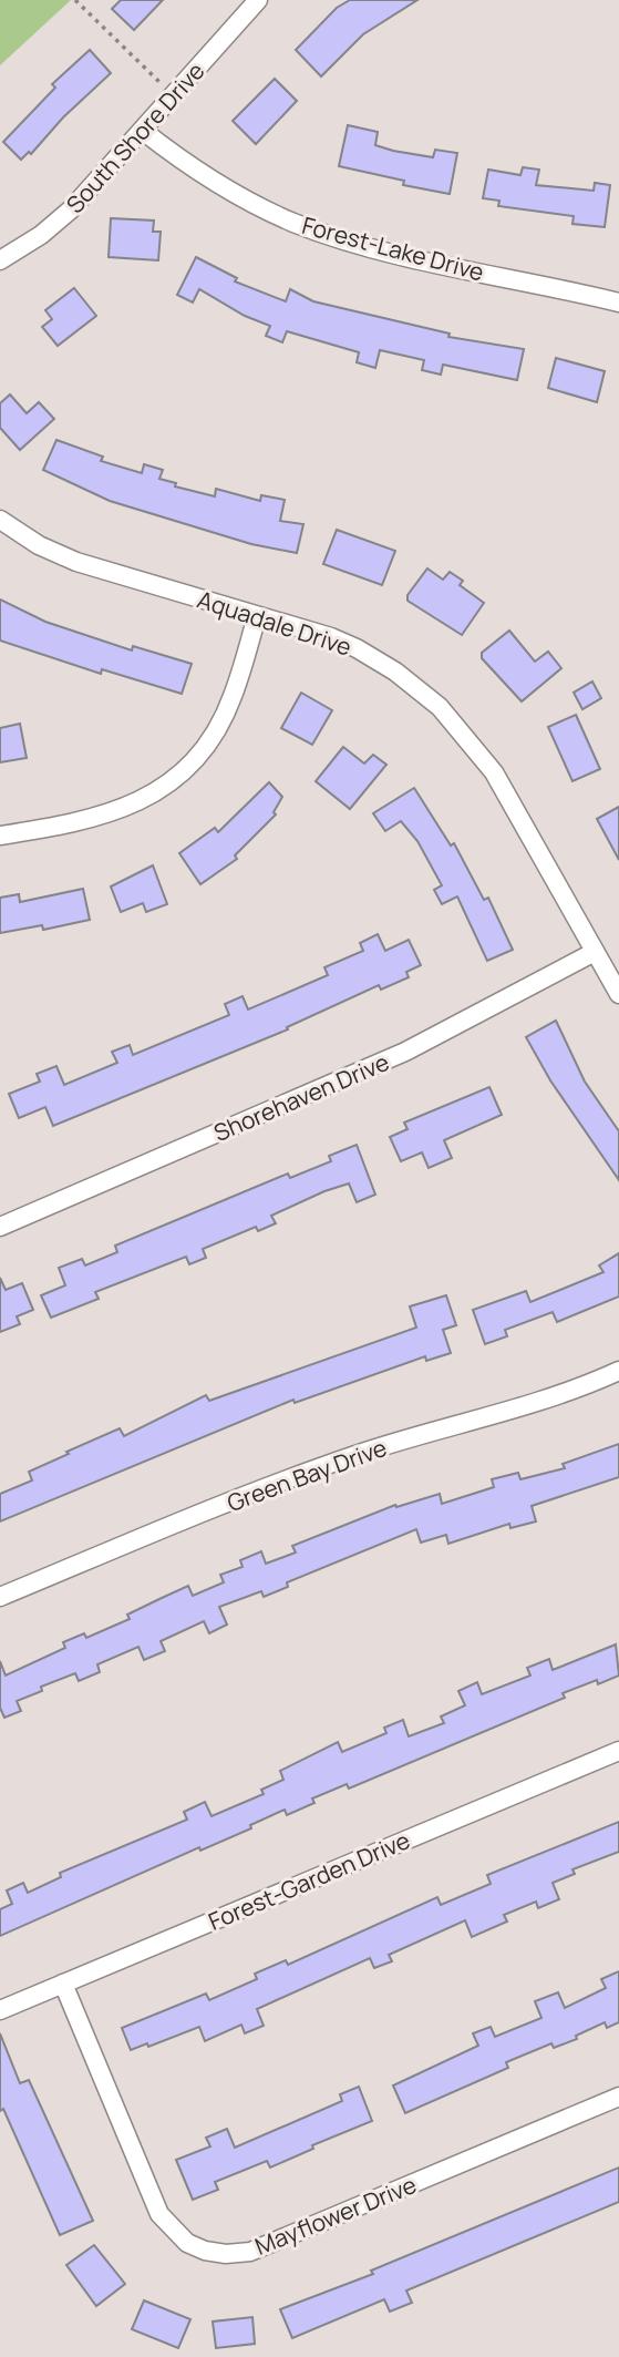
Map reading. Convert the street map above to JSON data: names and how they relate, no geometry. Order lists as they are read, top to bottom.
{
  "streets": {
    "street": [
      "South Shore Drive",
      "Forest-Lake Drive",
      "Aquadale Drive",
      "Shorehaven Drive",
      "Green Bay Drive",
      "Forest-Garden Drive",
      "Mayflower Drive"
    ]
  },
  "crossings": [
    ["South Shore Drive", "Forest-Lake Drive"],
    ["Aquadale Drive", "Shorehaven Drive"],
    ["Forest-Garden Drive", "Mayflower Drive"]
  ]
}
